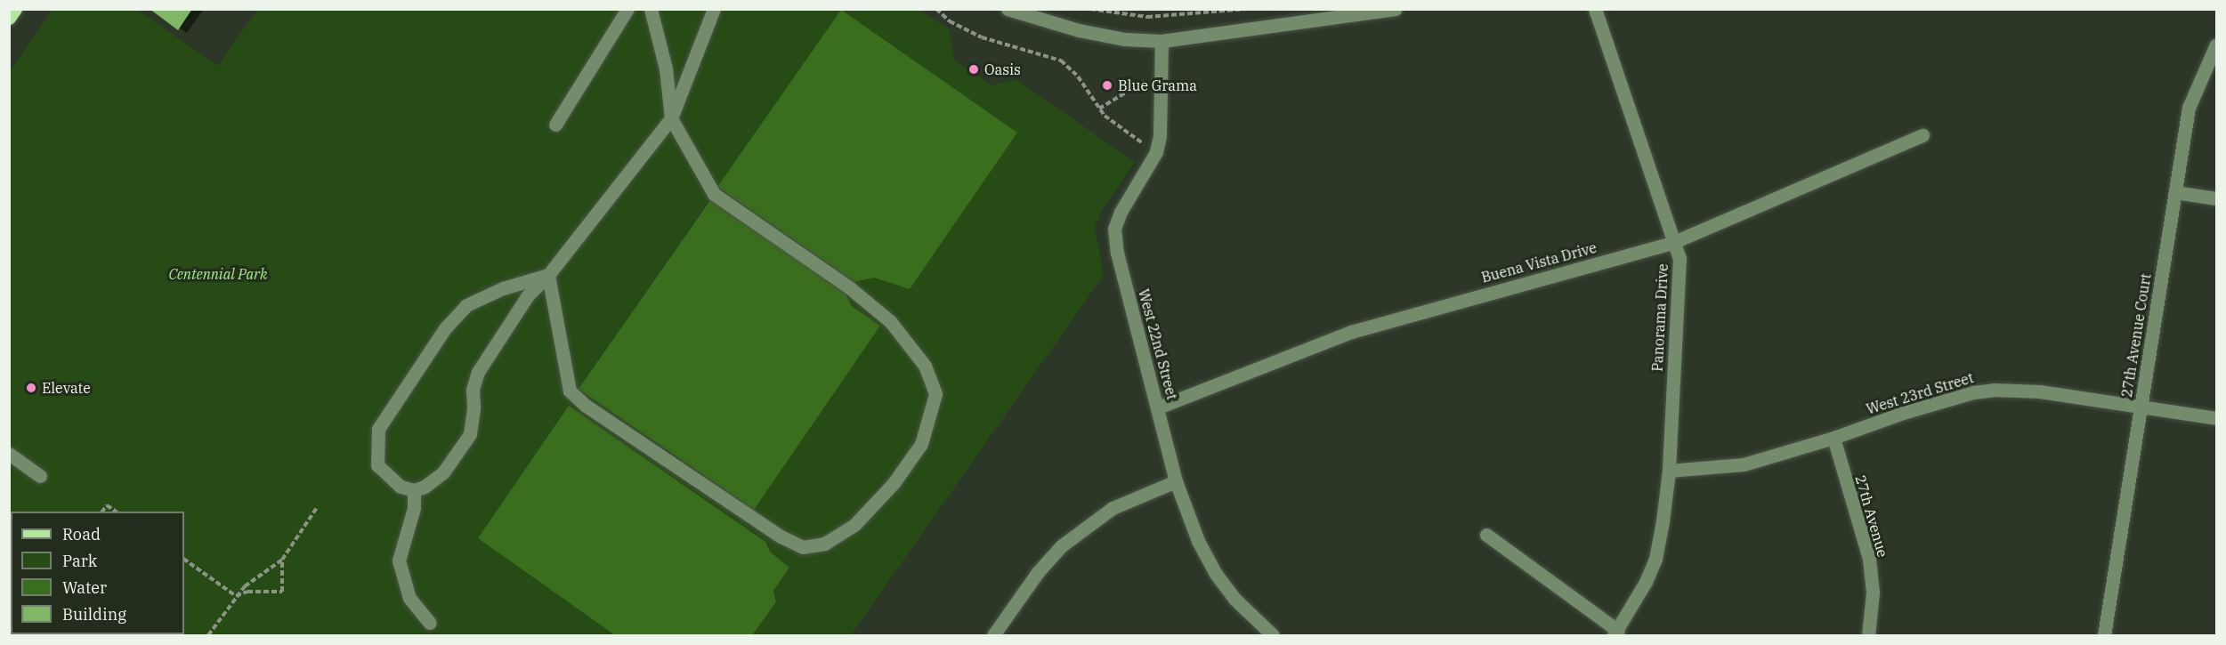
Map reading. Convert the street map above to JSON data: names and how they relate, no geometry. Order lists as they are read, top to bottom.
{
  "streets": {
    "street": [
      "Buena Vista Drive",
      "Panorama Drive",
      "27th Avenue Court",
      "West 22nd Street",
      "West 23rd Street",
      "27th Avenue"
    ]
  },
  "crossings": [
    ["Buena Vista Drive", "Panorama Drive"],
    ["Buena Vista Drive", "West 22nd Street"],
    ["Panorama Drive", "West 23rd Street"],
    ["27th Avenue Court", "West 23rd Street"],
    ["West 23rd Street", "27th Avenue"]
  ],
  "parks": ["Centennial Park"],
  "places": ["Oasis", "Blue Grama", "Elevate"],
  "legend": [
    "Road",
    "Park",
    "Water",
    "Building"
  ]
}
